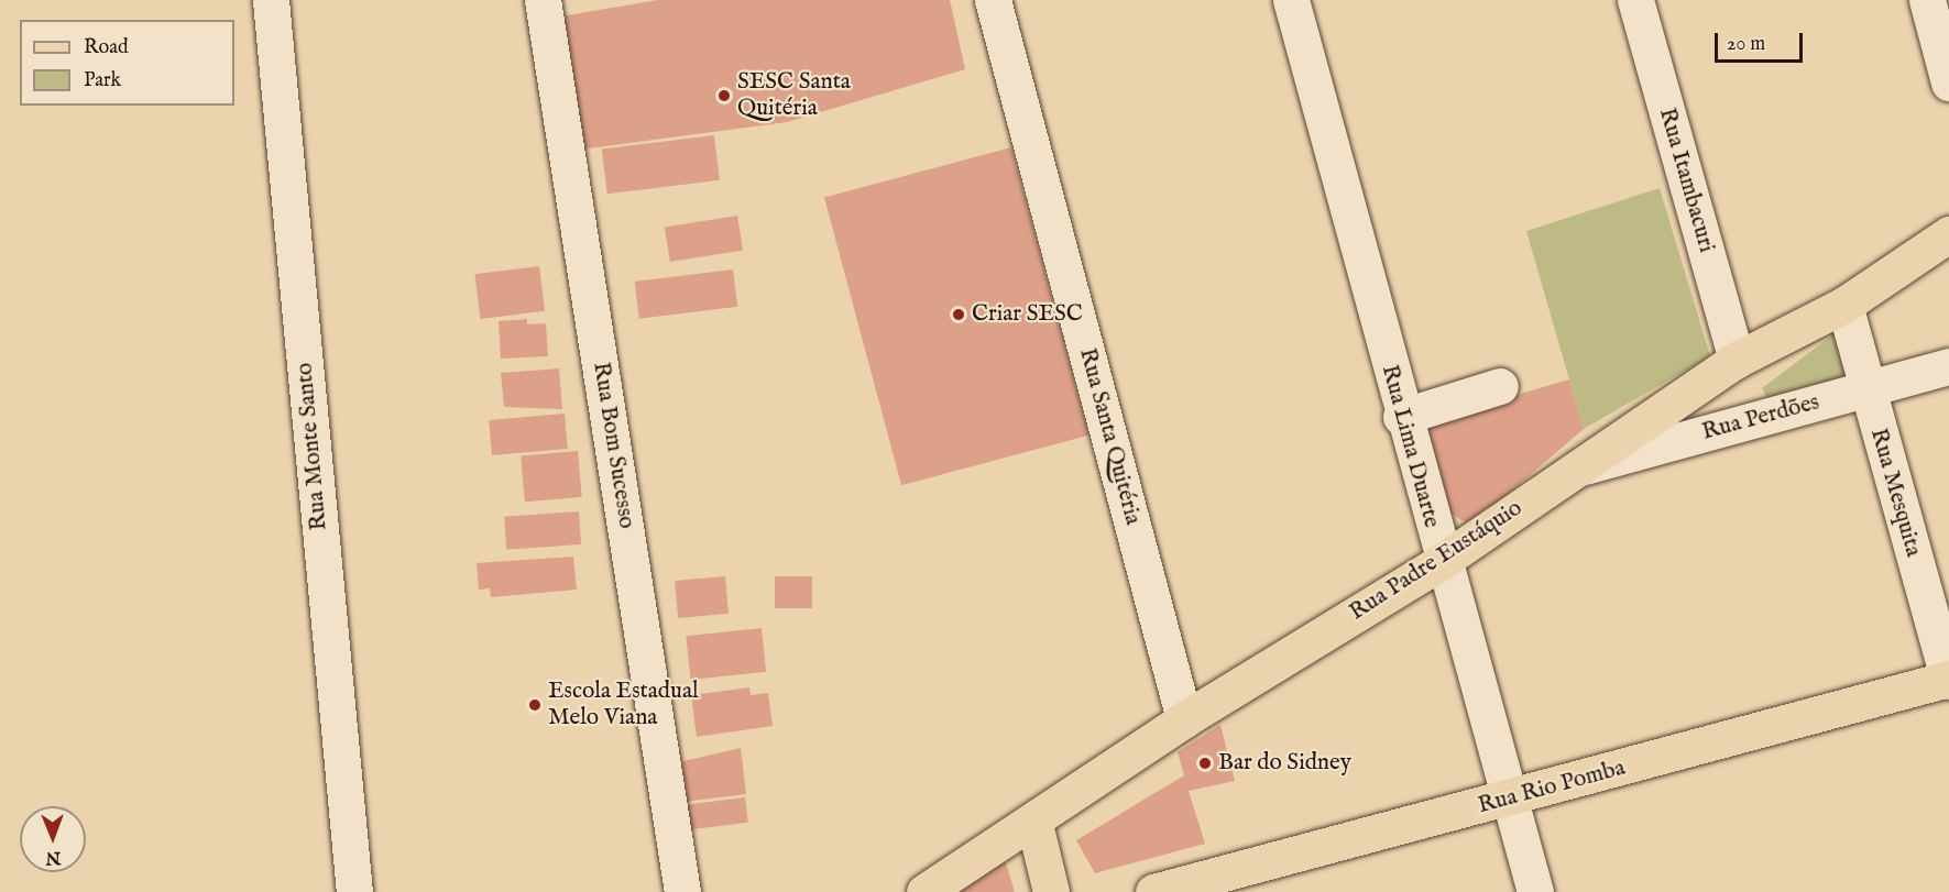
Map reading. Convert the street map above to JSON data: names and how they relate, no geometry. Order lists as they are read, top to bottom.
{
  "streets": {
    "main road": ["Rua Padre Eustáquio", "Rua Rio Pomba"],
    "street": [
      "Rua Itambacuri",
      "Rua Perdões",
      "Rua Santa Quitéria",
      "Rua Bom Sucesso",
      "Rua Monte Santo",
      "Rua Lima Duarte",
      "Rua Mesquita"
    ]
  },
  "crossings": [
    ["Rua Itambacuri", "Rua Padre Eustáquio"],
    ["Rua Perdões", "Rua Mesquita"],
    ["Rua Perdões", "Rua Padre Eustáquio"],
    ["Rua Santa Quitéria", "Rua Padre Eustáquio"],
    ["Rua Lima Duarte", "Rua Padre Eustáquio"],
    ["Rua Lima Duarte", "Rua Rio Pomba"],
    ["Rua Mesquita", "Rua Padre Eustáquio"],
    ["Rua Mesquita", "Rua Rio Pomba"]
  ],
  "places": [
    "SESC Santa Quitéria",
    "Criar SESC",
    "Escola Estadual Melo Viana",
    "Bar do Sidney"
  ],
  "legend": ["Road", "Park"],
  "scale_bar": "20 m",
  "north": "bottom"
}
